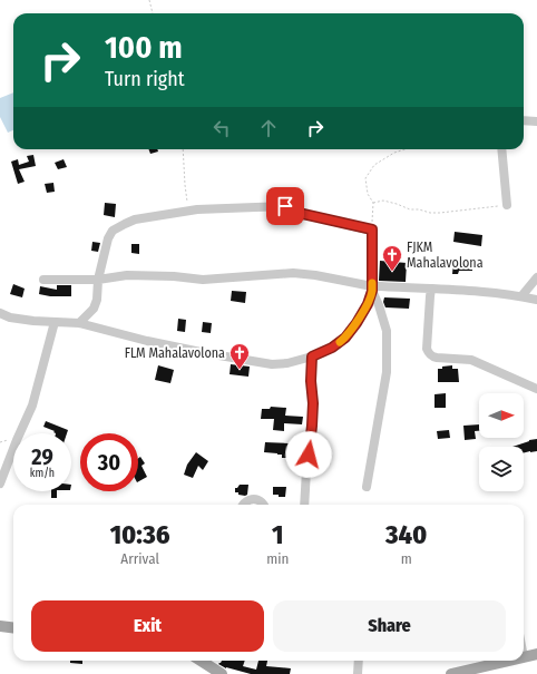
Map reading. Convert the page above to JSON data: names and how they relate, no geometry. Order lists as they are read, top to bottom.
{
  "places": {
    "church": ["FJKM Mahalavolona", "FLM Mahalavolona"]
  },
  "north": "right",
  "page": {
    "turn": ["100 m", "Turn right"],
    "speed": "29 km/h",
    "limit": "30",
    "eta": [
      "10:36",
      "Arrival",
      "1",
      "min",
      "340",
      "m"
    ],
    "buttons": ["Exit", "Share"]
  }
}
